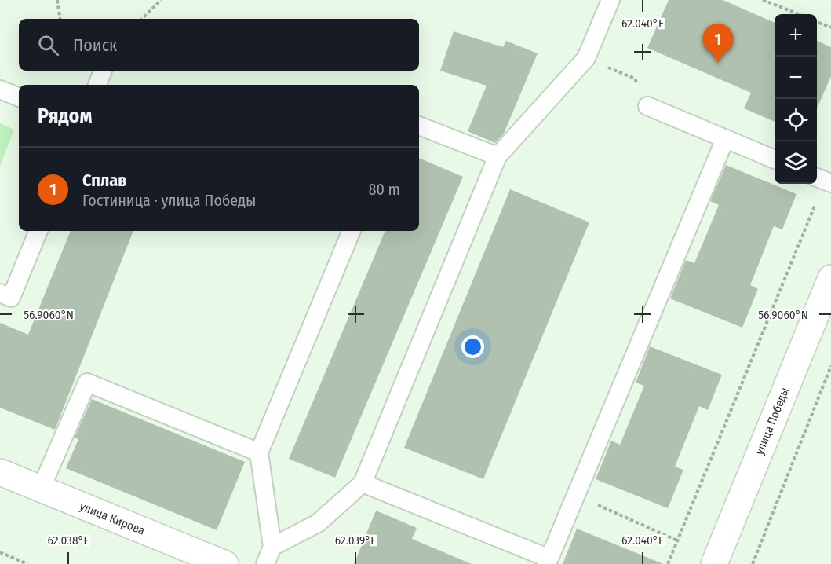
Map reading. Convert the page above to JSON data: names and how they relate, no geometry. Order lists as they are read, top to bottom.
{
  "streets": {
    "street": ["улица Победы", "улица Кирова"]
  },
  "page": {
    "map_buttons": ["+", "−"],
    "search": "Поиск",
    "pins": "1",
    "heading": "Рядом",
    "list": [
      {
        "mark": "1",
        "name": "Сплав",
        "note": "Гостиница · улица Победы",
        "value": "80 m"
      }
    ]
  },
  "coordinates": [
    "62.040°E",
    "56.9060°N",
    "62.038°E",
    "62.039°E"
  ]
}
